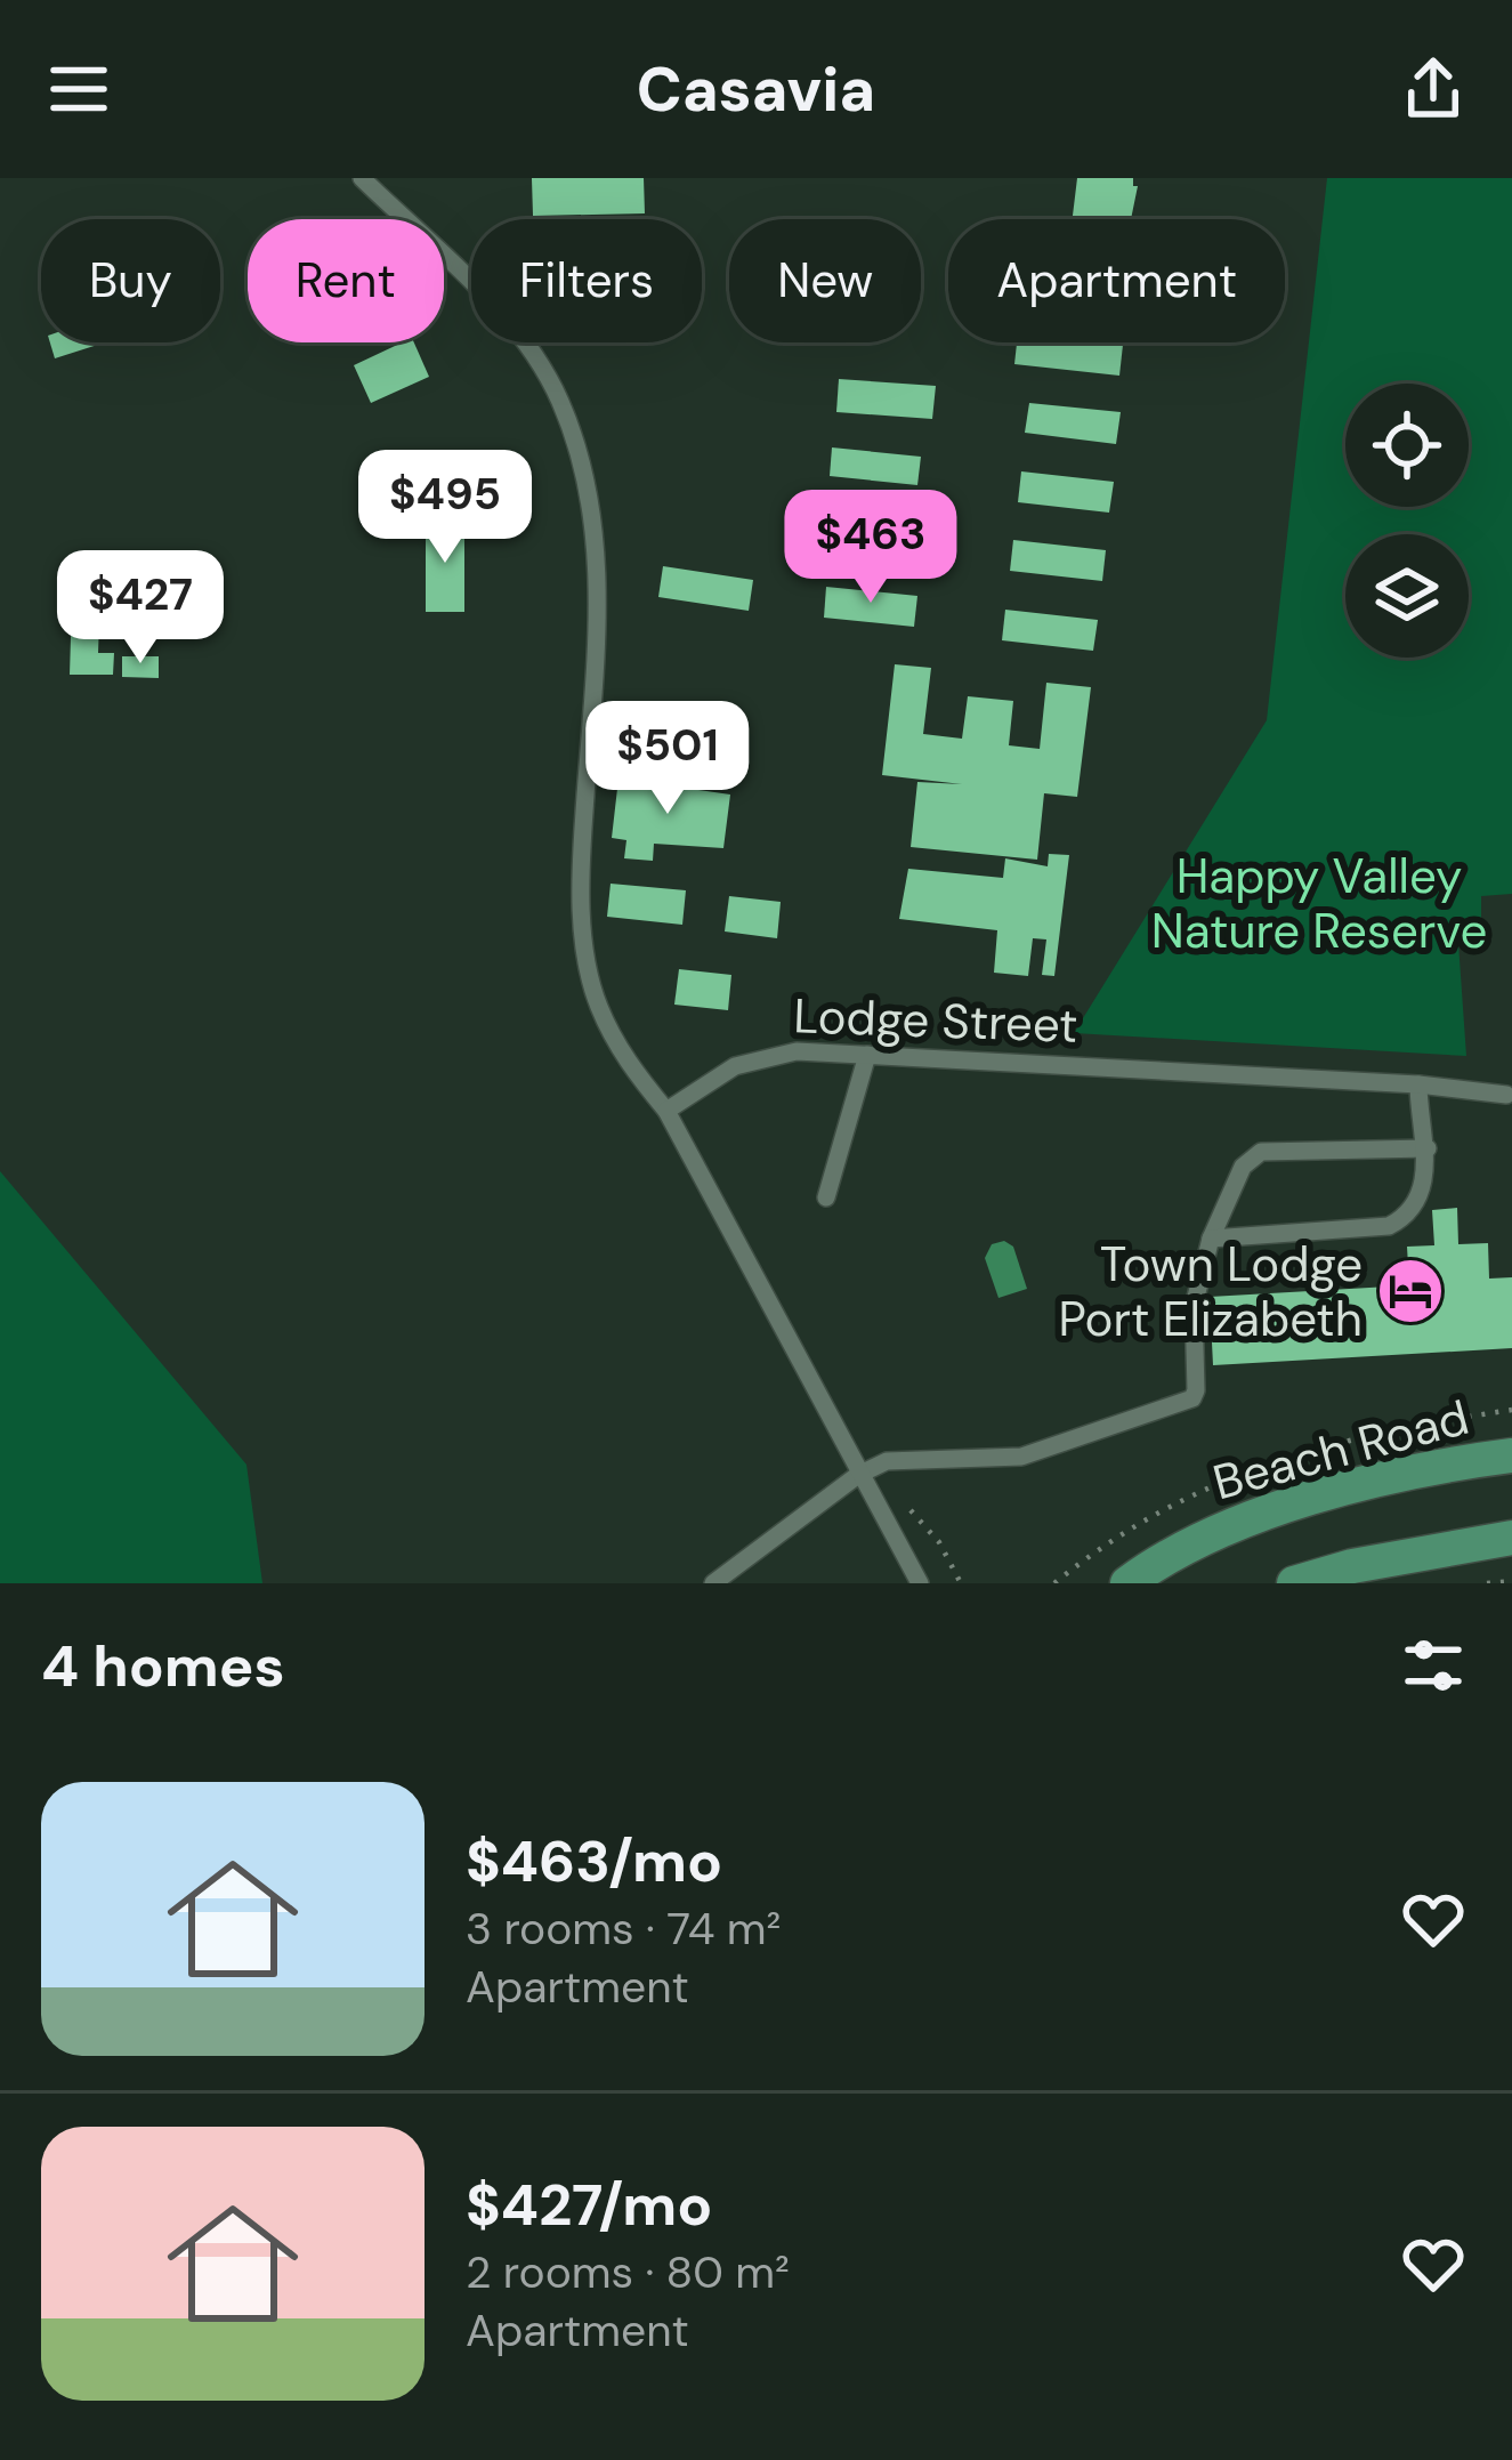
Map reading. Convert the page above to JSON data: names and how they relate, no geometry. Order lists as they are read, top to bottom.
{
  "streets": {
    "main road": ["Beach Road"],
    "lane": ["Lodge Street"]
  },
  "parks": ["Happy Valley Nature Reserve"],
  "places": {
    "hotel": ["Town Lodge Port Elizabeth"]
  },
  "page": {
    "header": "Casavia",
    "chip": [
      "Buy",
      "Rent",
      "Filters",
      "New",
      "Apartment"
    ],
    "price": [
      "$495",
      "$463",
      "$427",
      "$501"
    ],
    "heading": "4 homes",
    "list": [
      {
        "name": "$463/mo",
        "note": "3 rooms · 74 m² · Apartment"
      },
      {
        "name": "$427/mo",
        "note": "2 rooms · 80 m² · Apartment"
      }
    ]
  }
}
